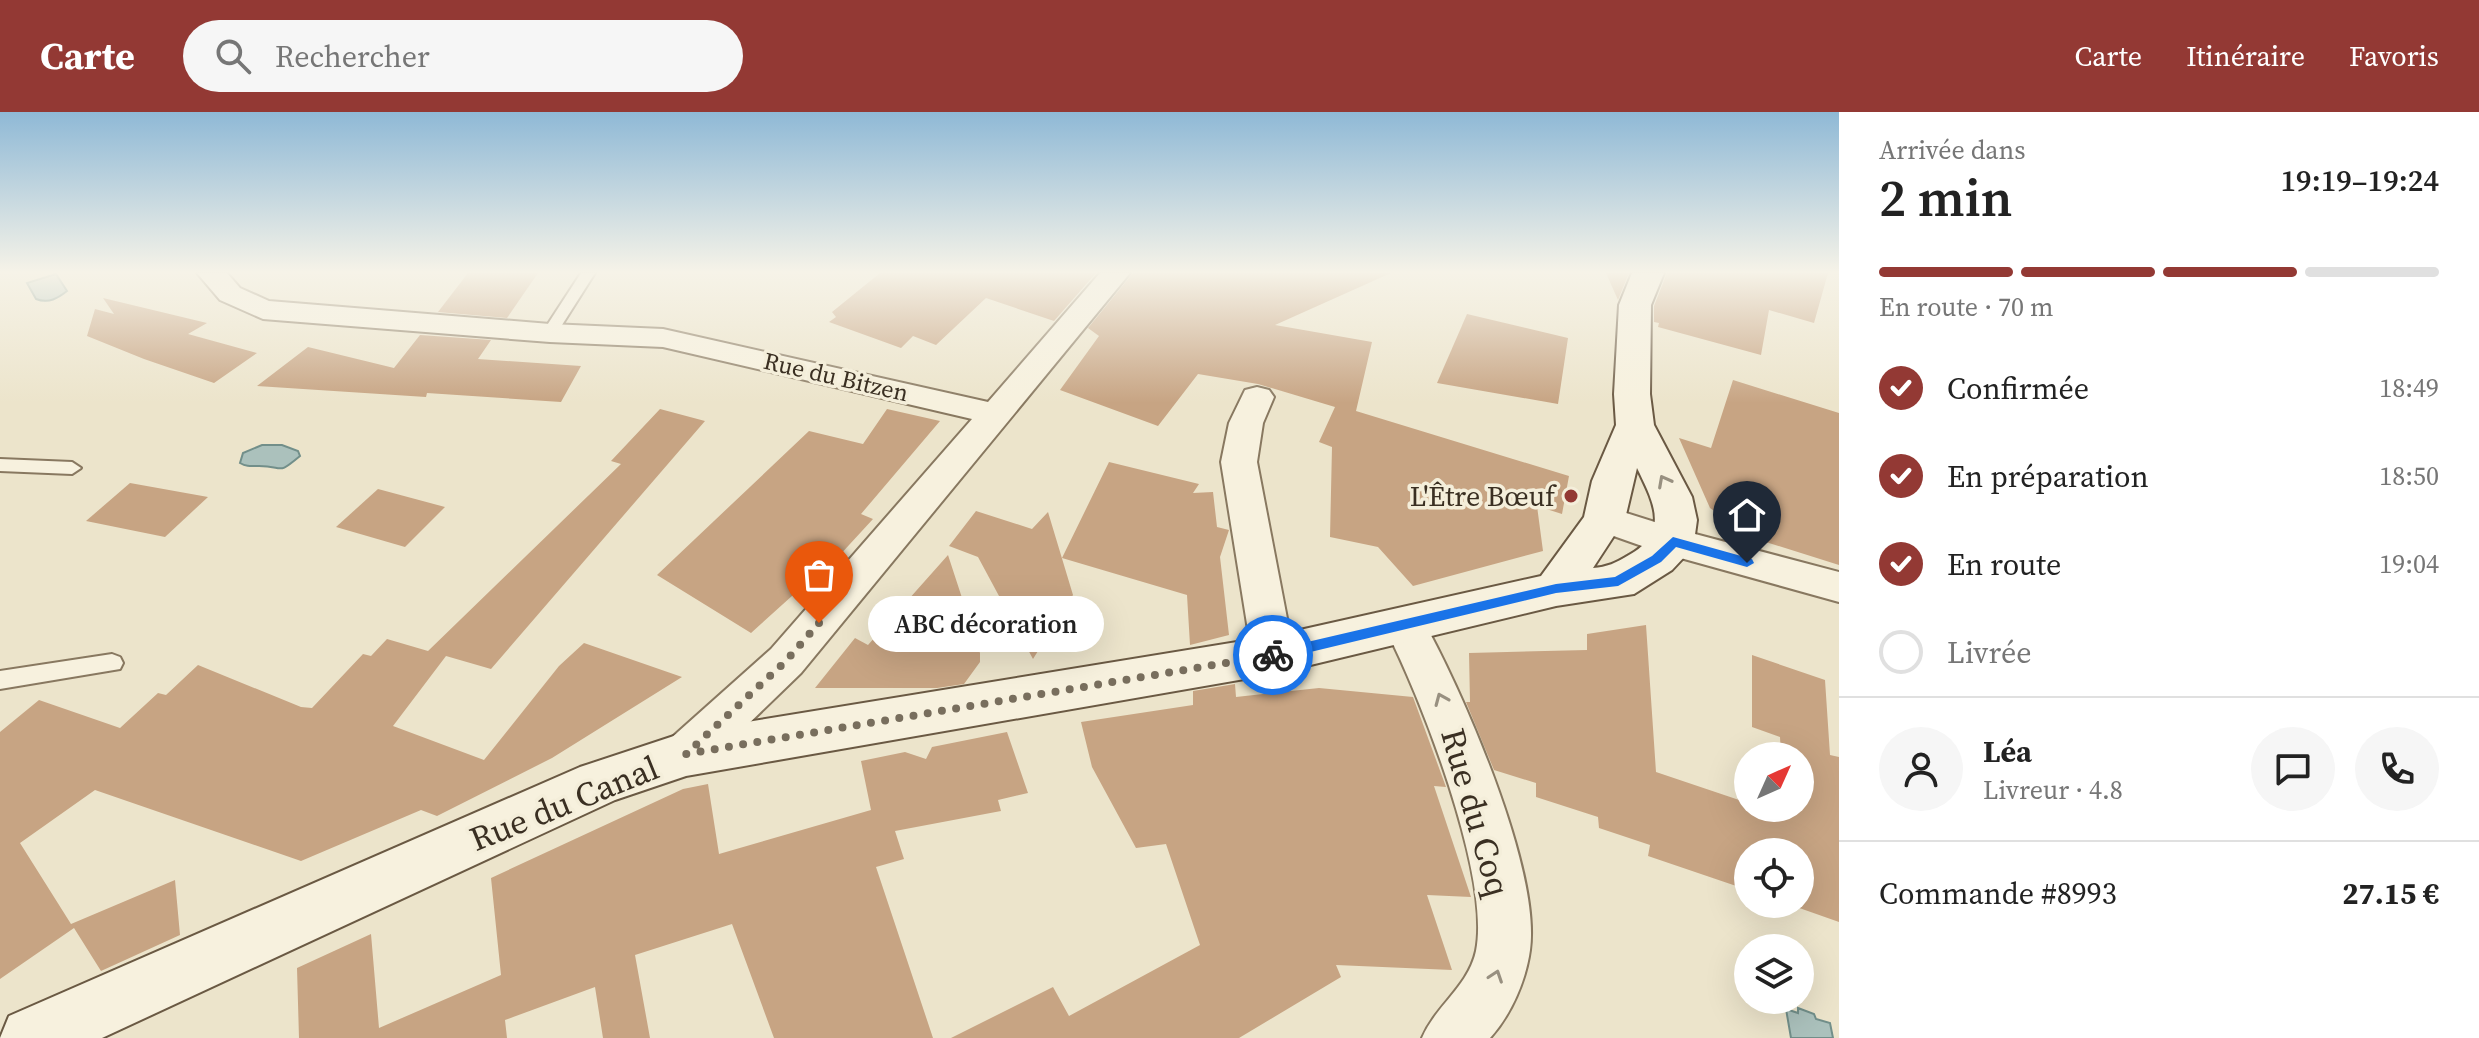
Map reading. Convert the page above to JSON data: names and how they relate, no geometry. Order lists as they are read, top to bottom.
{
  "streets": {
    "main road": ["Rue du Canal"],
    "street": ["Rue du Bitzen", "Rue du Coq"]
  },
  "crossings": [
    ["Rue du Canal", "Rue du Coq"]
  ],
  "one_way": ["Rue du Coq"],
  "places": ["L'Être Bœuf", "ABC décoration"],
  "north": "top right",
  "page": {
    "header": "Carte",
    "search": "Rechercher",
    "nav": ["Carte", "Itinéraire", "Favoris"],
    "heading": ["2 min", "Arrivée dans", "19:19–19:24"],
    "panel": [
      "Léa",
      "Livreur · 4.8",
      "Commande #8993",
      "27.15 €"
    ],
    "bar": "En route · 70 m",
    "list": [
      ["Confirmée", "18:49"],
      ["En préparation", "18:50"],
      ["En route", "19:04"],
      "Livrée"
    ],
    "bubble": "ABC décoration"
  }
}
